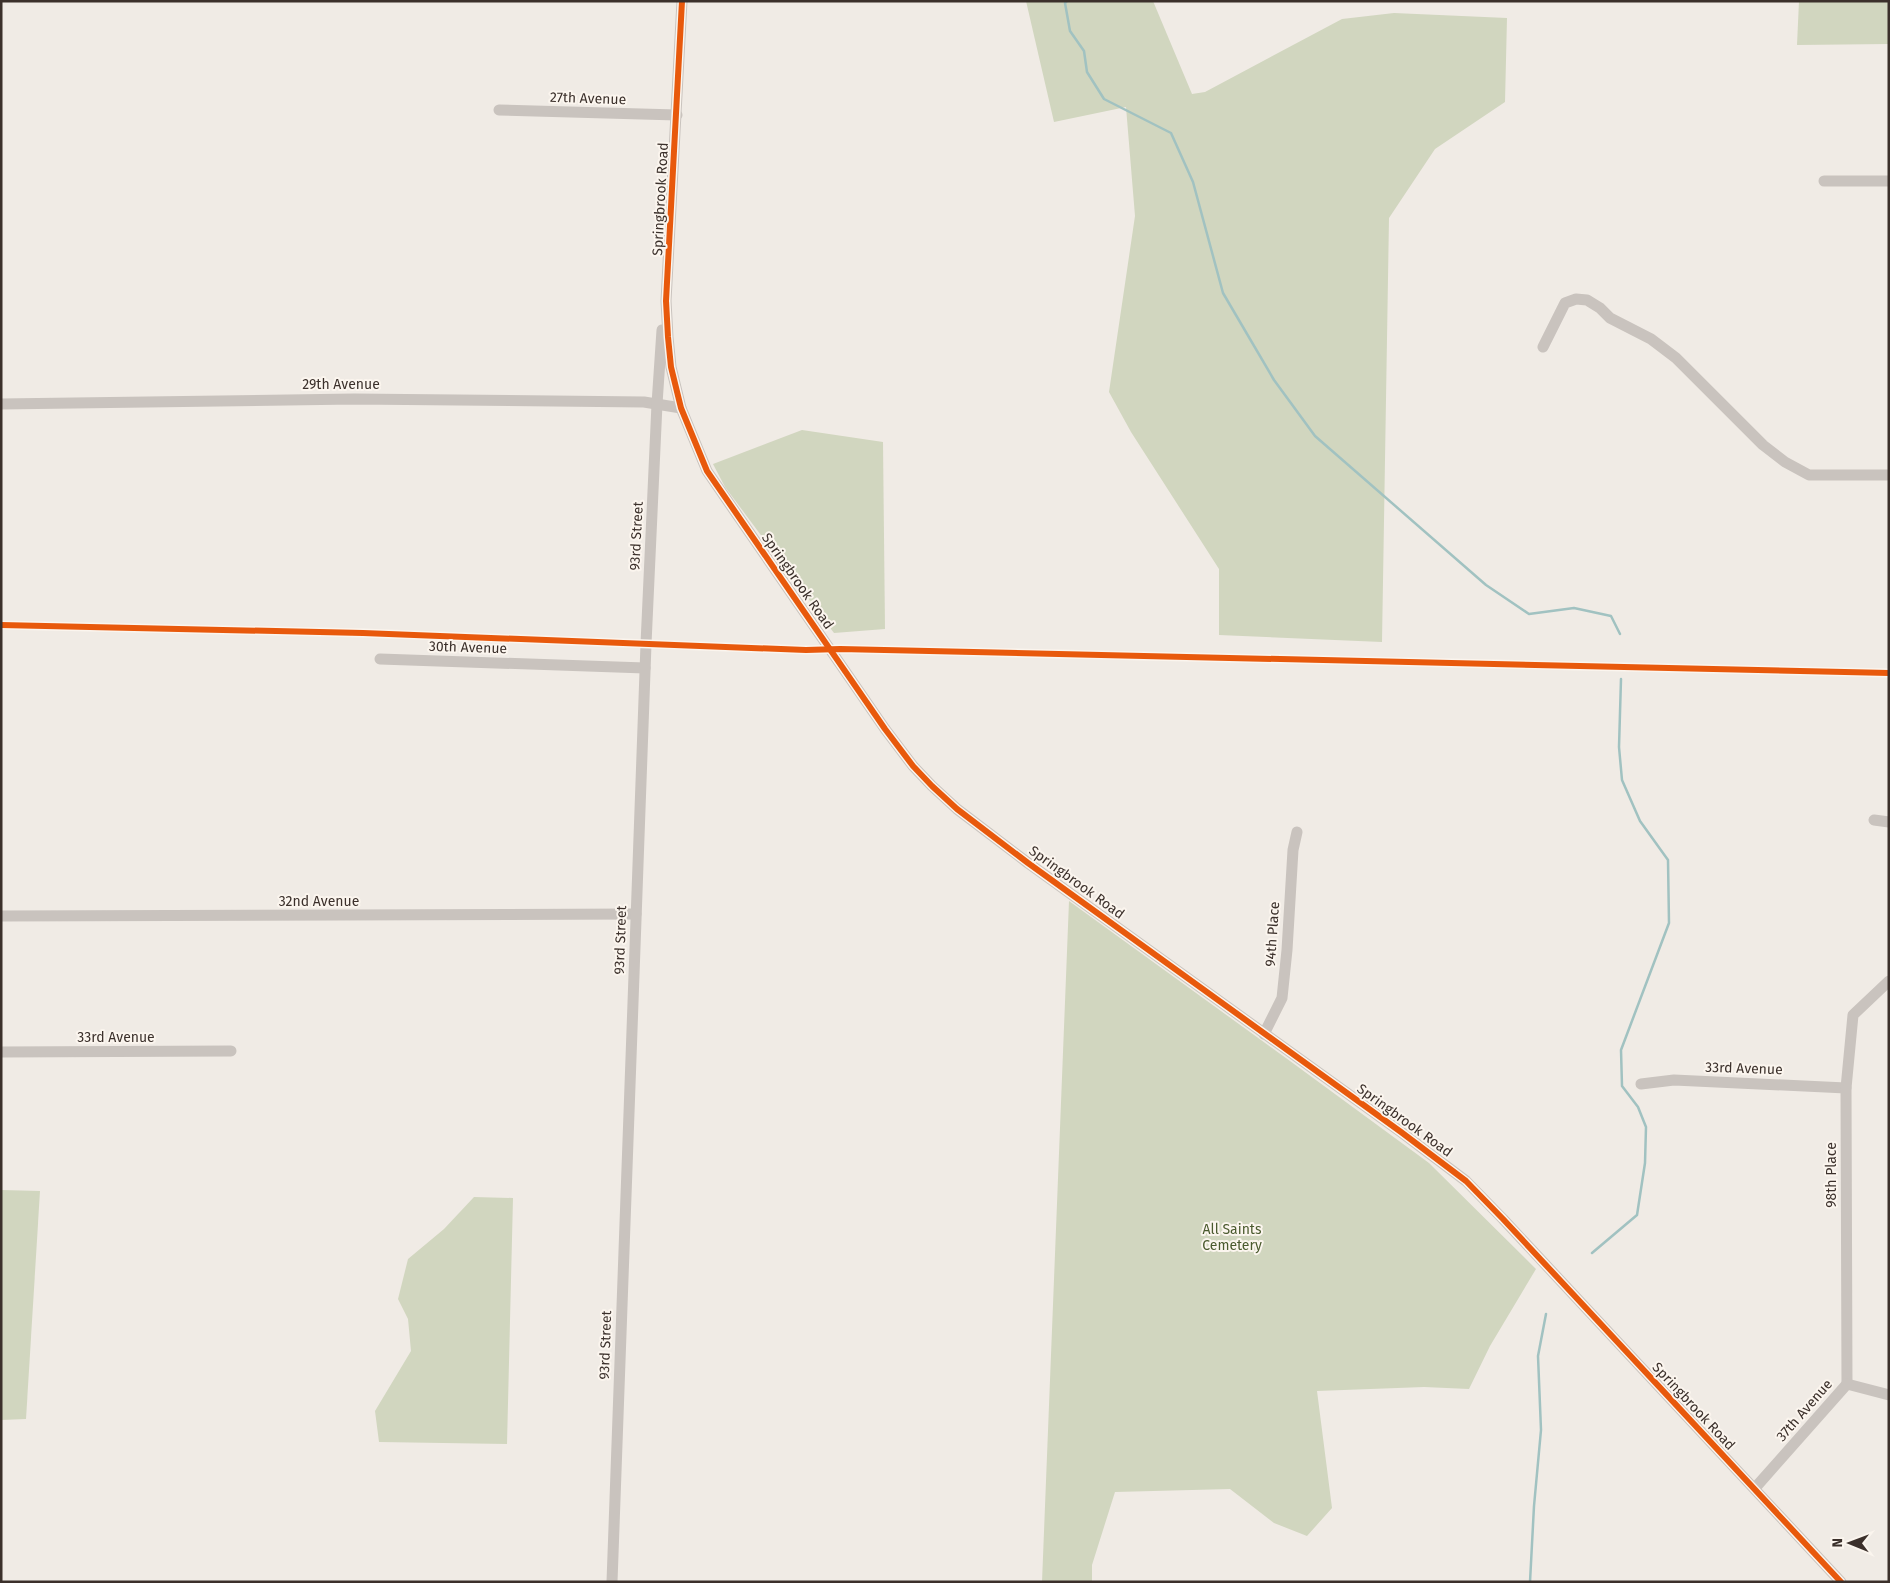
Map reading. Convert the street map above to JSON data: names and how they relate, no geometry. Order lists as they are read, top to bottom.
{
  "streets": {
    "street": [
      "27th Avenue",
      "Springbrook Road",
      "29th Avenue",
      "93rd Street",
      "30th Avenue",
      "32nd Avenue",
      "94th Place",
      "33rd Avenue",
      "98th Place",
      "37th Avenue"
    ]
  },
  "crossings": [
    ["27th Avenue", "Springbrook Road"],
    ["Springbrook Road", "29th Avenue"],
    ["Springbrook Road", "93rd Street"],
    ["Springbrook Road", "94th Place"],
    ["Springbrook Road", "37th Avenue"],
    ["29th Avenue", "93rd Street"],
    ["93rd Street", "30th Avenue"],
    ["93rd Street", "32nd Avenue"],
    ["33rd Avenue", "98th Place"],
    ["98th Place", "37th Avenue"]
  ],
  "parks": ["All Saints Cemetery"],
  "north": "left"
}
